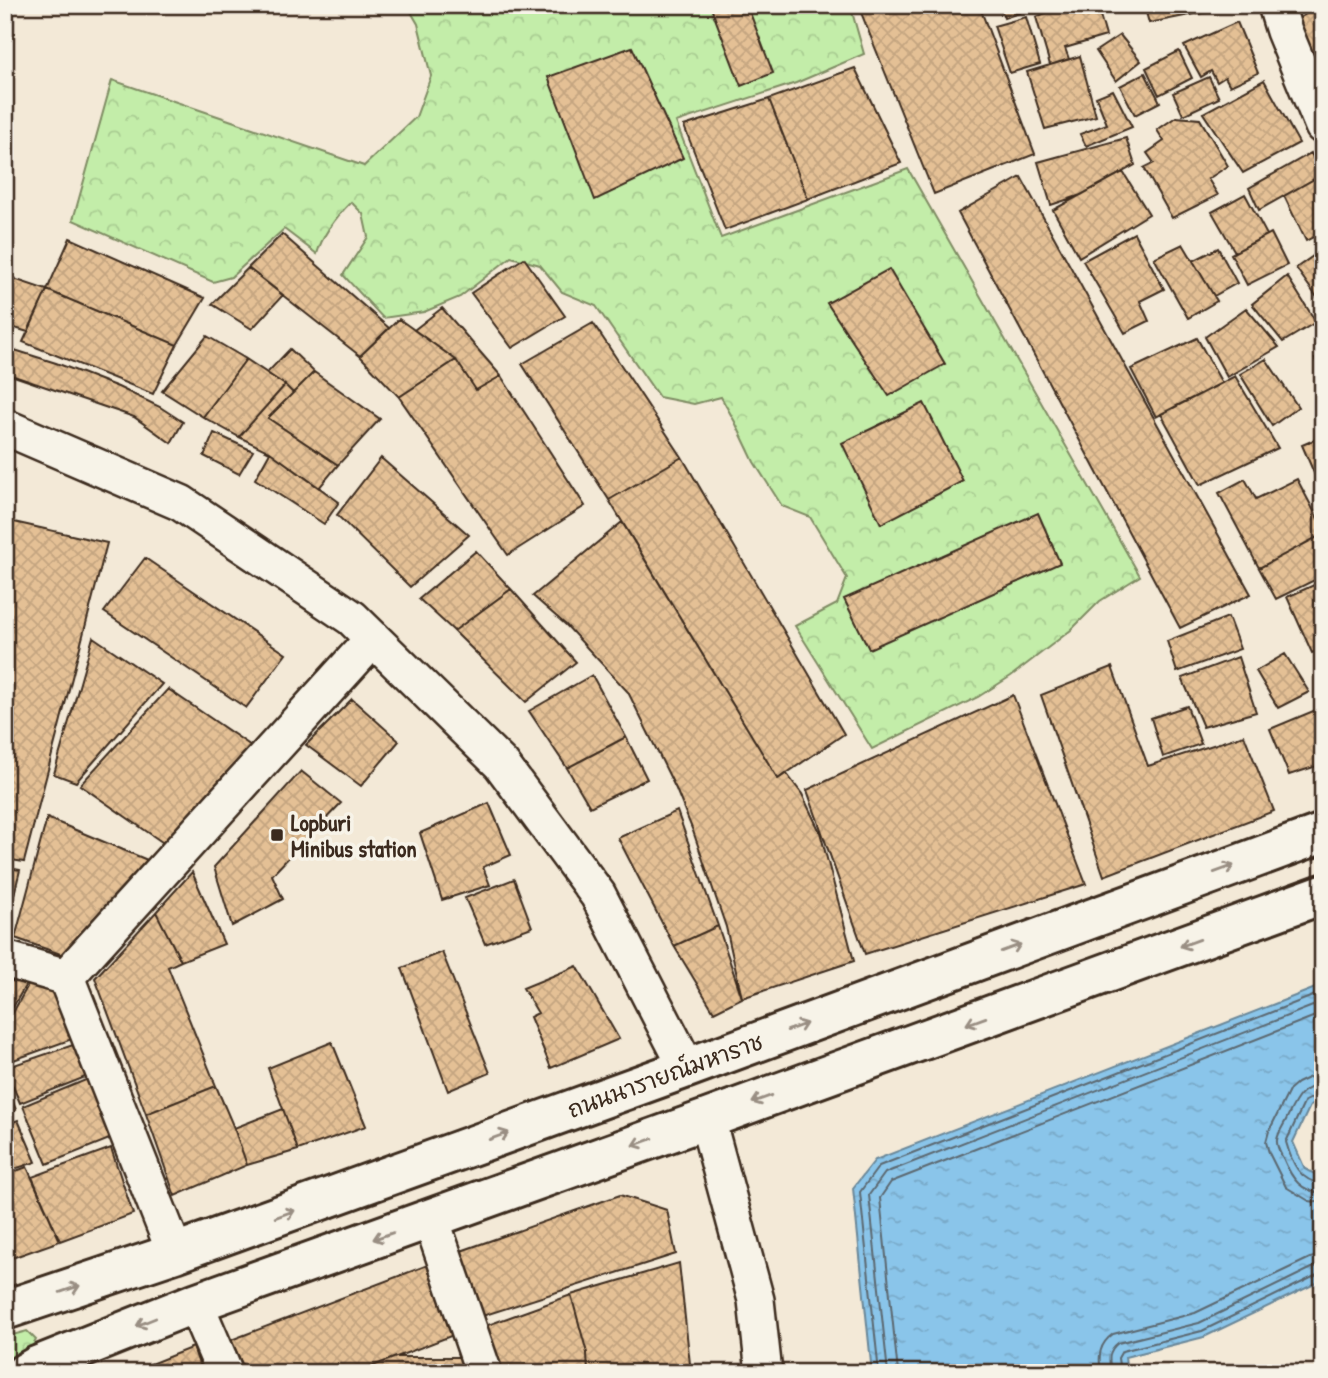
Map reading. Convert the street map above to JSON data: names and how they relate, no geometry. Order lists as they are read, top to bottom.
{
  "streets": {
    "main road": ["ถนนนารายณ์มหาราช"]
  },
  "places": {
    "transit": ["Lopburi Minibus station"]
  }
}
